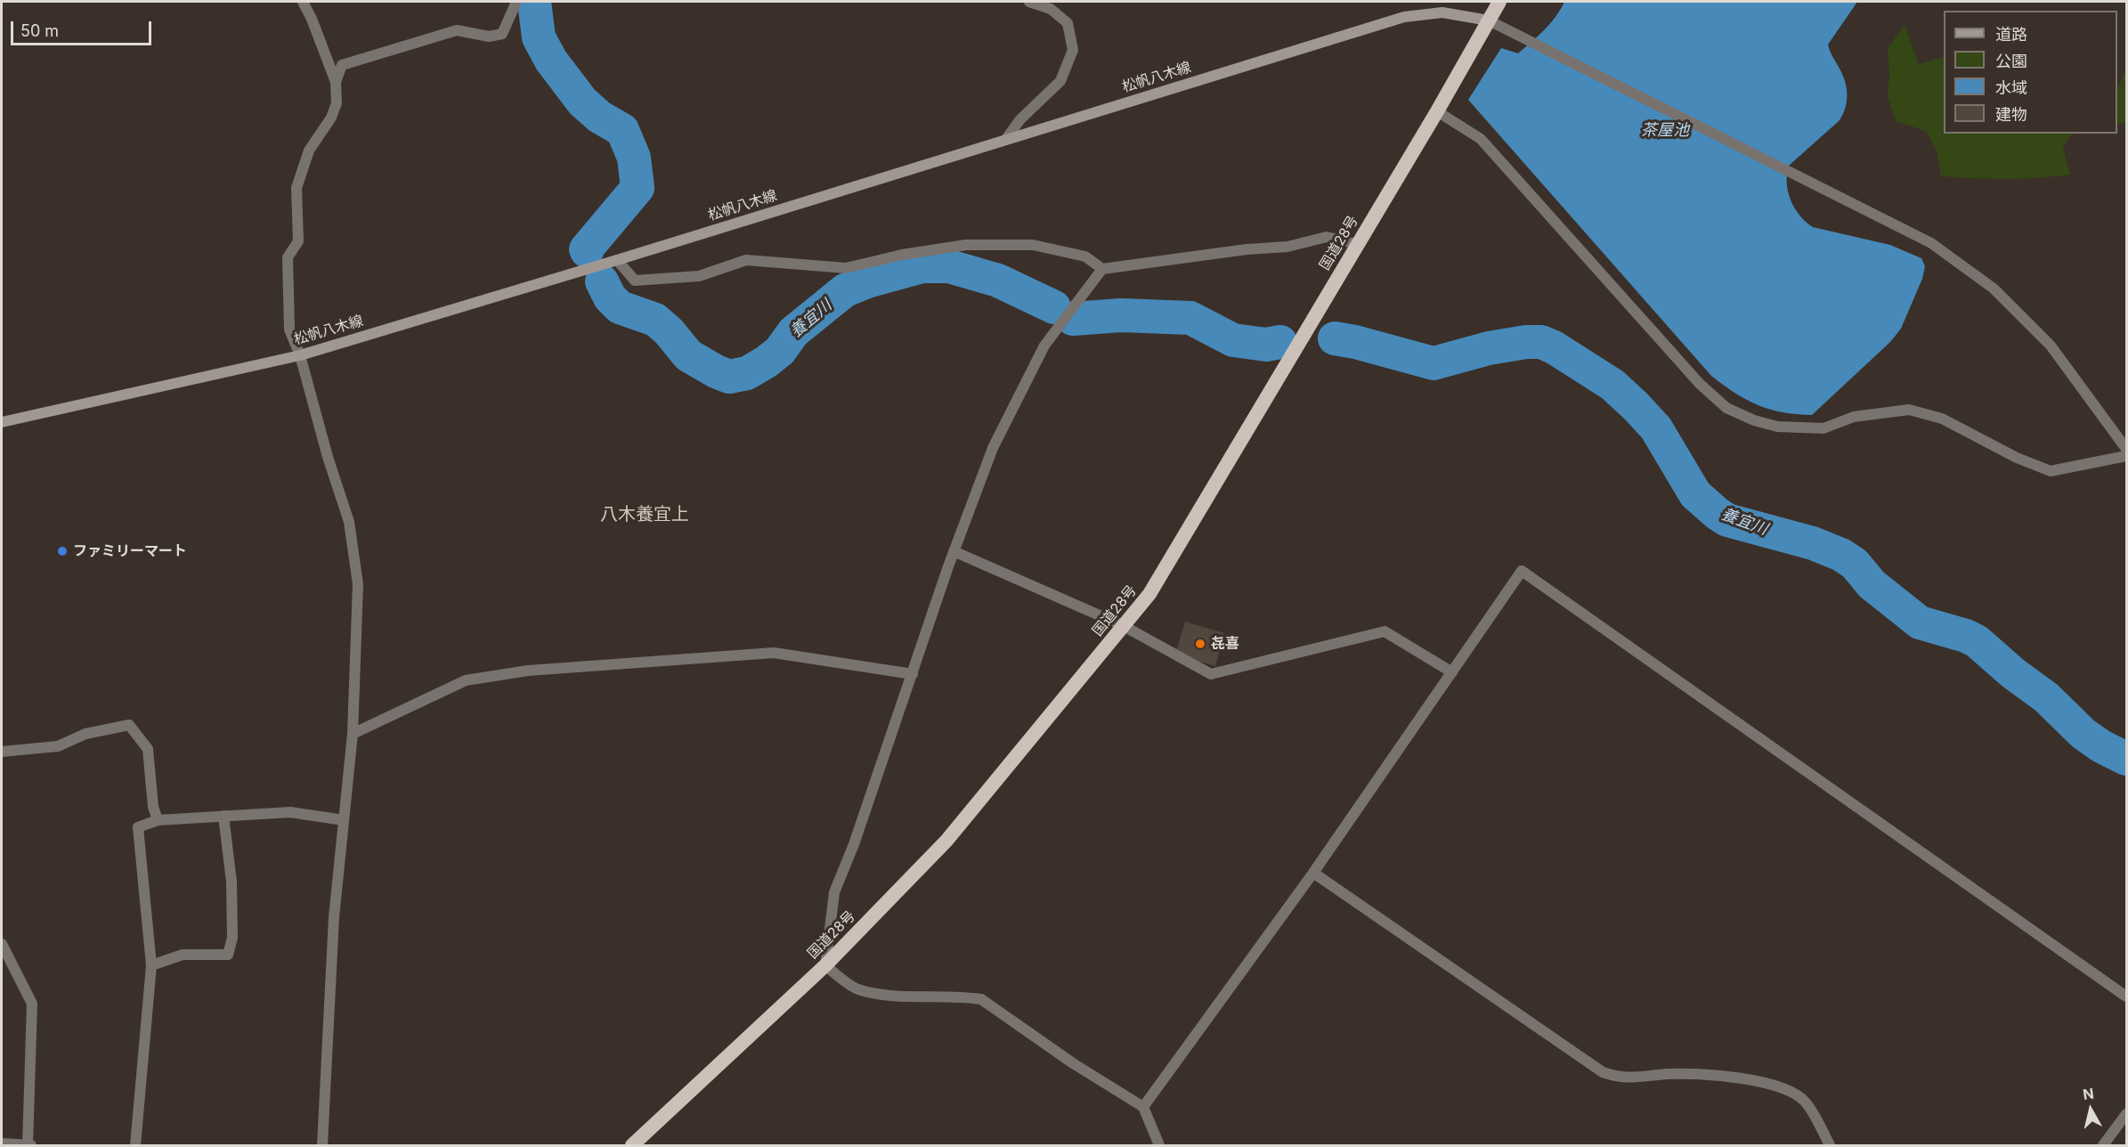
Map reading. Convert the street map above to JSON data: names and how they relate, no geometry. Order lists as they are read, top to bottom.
{
  "streets": {
    "highway": ["国道28号"],
    "main road": ["松帆八木線"]
  },
  "crossings": [
    ["松帆八木線", "国道28号"]
  ],
  "districts": ["八木養宜上"],
  "water": ["茶屋池", "養宜川"],
  "places": ["ファミリーマート", "㐂喜"],
  "legend": [
    "道路",
    "公園",
    "水域",
    "建物"
  ],
  "scale_bar": "50 m",
  "north": "top"
}
